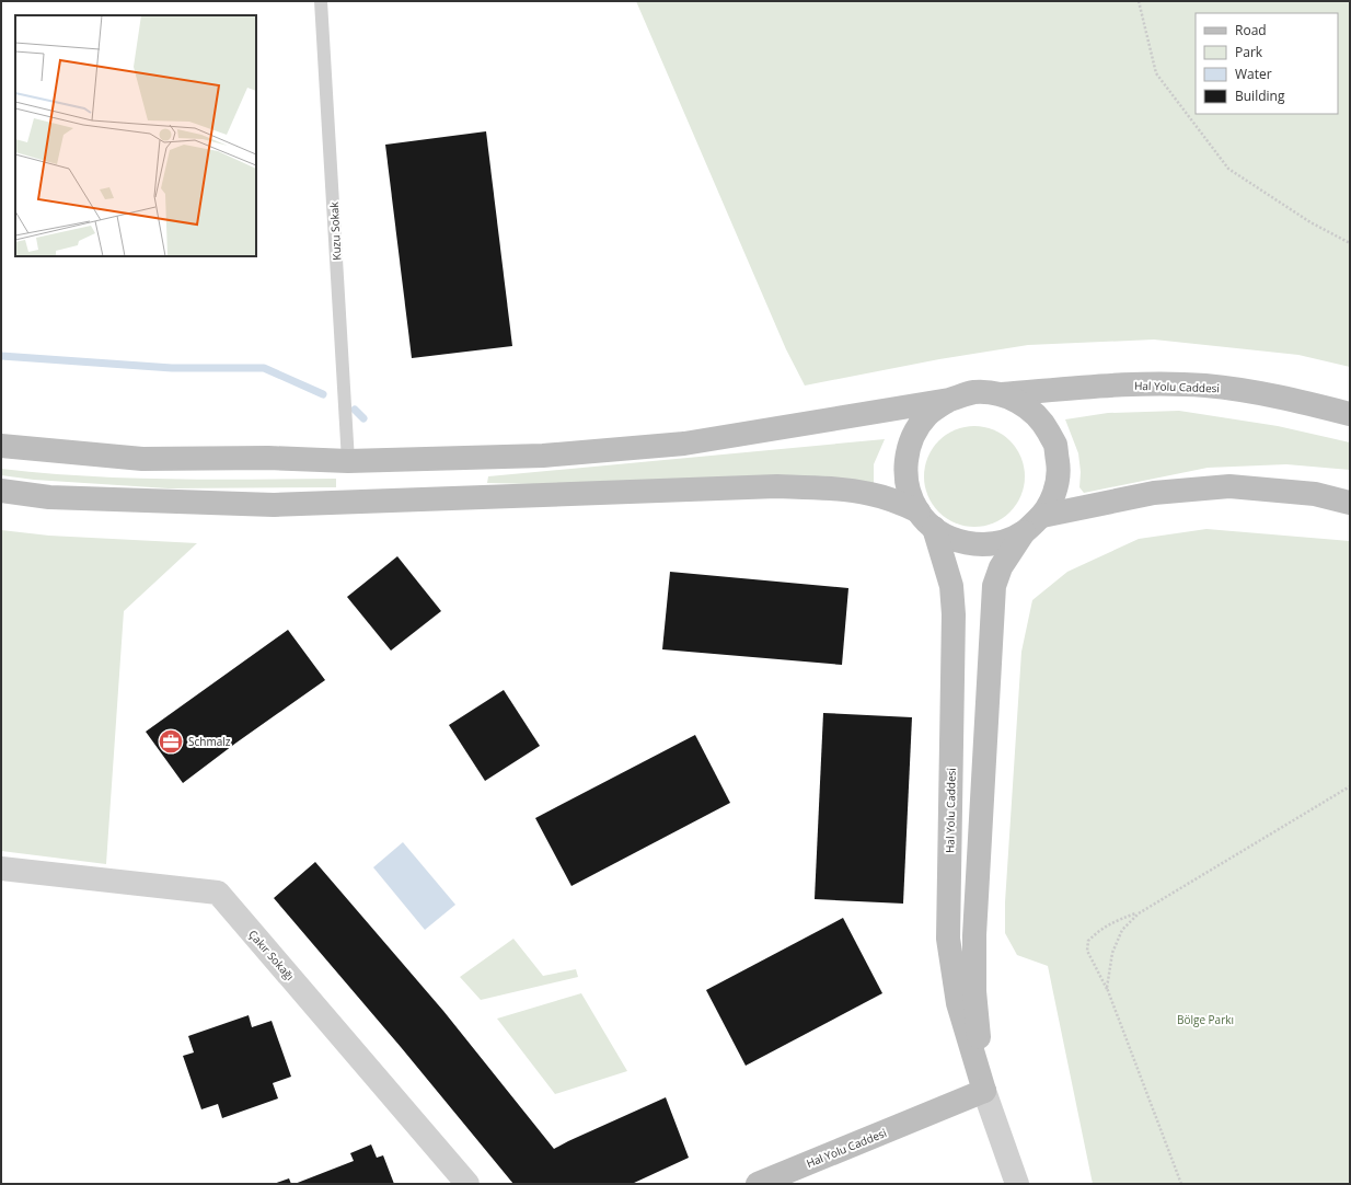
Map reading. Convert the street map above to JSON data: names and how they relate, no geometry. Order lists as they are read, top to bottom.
{
  "streets": {
    "main road": ["Hal Yolu Caddesi"],
    "street": ["Çakır Sokağı"],
    "lane": ["Kuzu Sokak"]
  },
  "parks": ["Bölge Parkı"],
  "places": {
    "office": ["Schmalz"]
  },
  "legend": [
    "Road",
    "Park",
    "Water",
    "Building"
  ]
}
